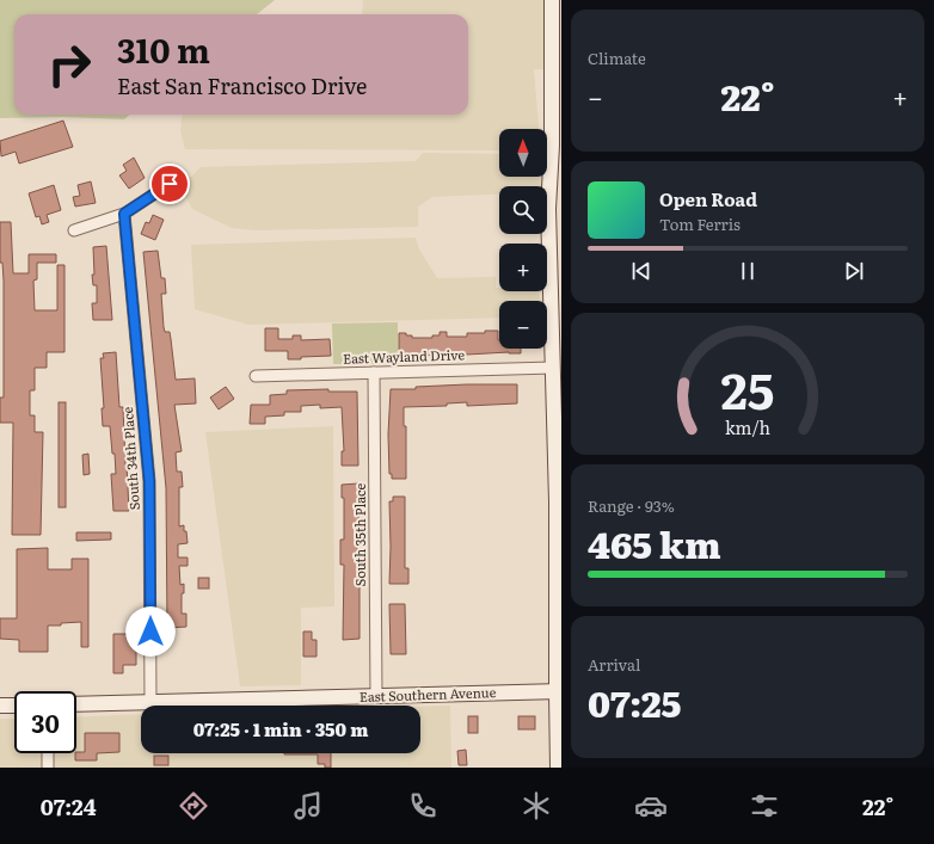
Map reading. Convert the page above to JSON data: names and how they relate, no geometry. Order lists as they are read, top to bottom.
{
  "streets": {
    "street": [
      "East Wayland Drive",
      "South 34th Place",
      "South 35th Place",
      "East Southern Avenue"
    ]
  },
  "crossings": [
    ["East Wayland Drive", "South 35th Place"],
    ["South 34th Place", "East Southern Avenue"],
    ["South 35th Place", "East Southern Avenue"]
  ],
  "north": "top",
  "page": {
    "tile": [
      "Climate",
      ["Range · 93%", "465 km"],
      ["Arrival", "07:25"]
    ],
    "turn": ["310 m", "East San Francisco Drive"],
    "heat": ["−", "22°", "+"],
    "map_buttons": ["+", "−"],
    "song": ["Open Road", "Tom Ferris"],
    "limit": "30",
    "trip": "07:25 · 1 min · 350 m",
    "tabs": ["07:24", "22°"],
    "gauge": ["25", "km/h"]
  }
}
